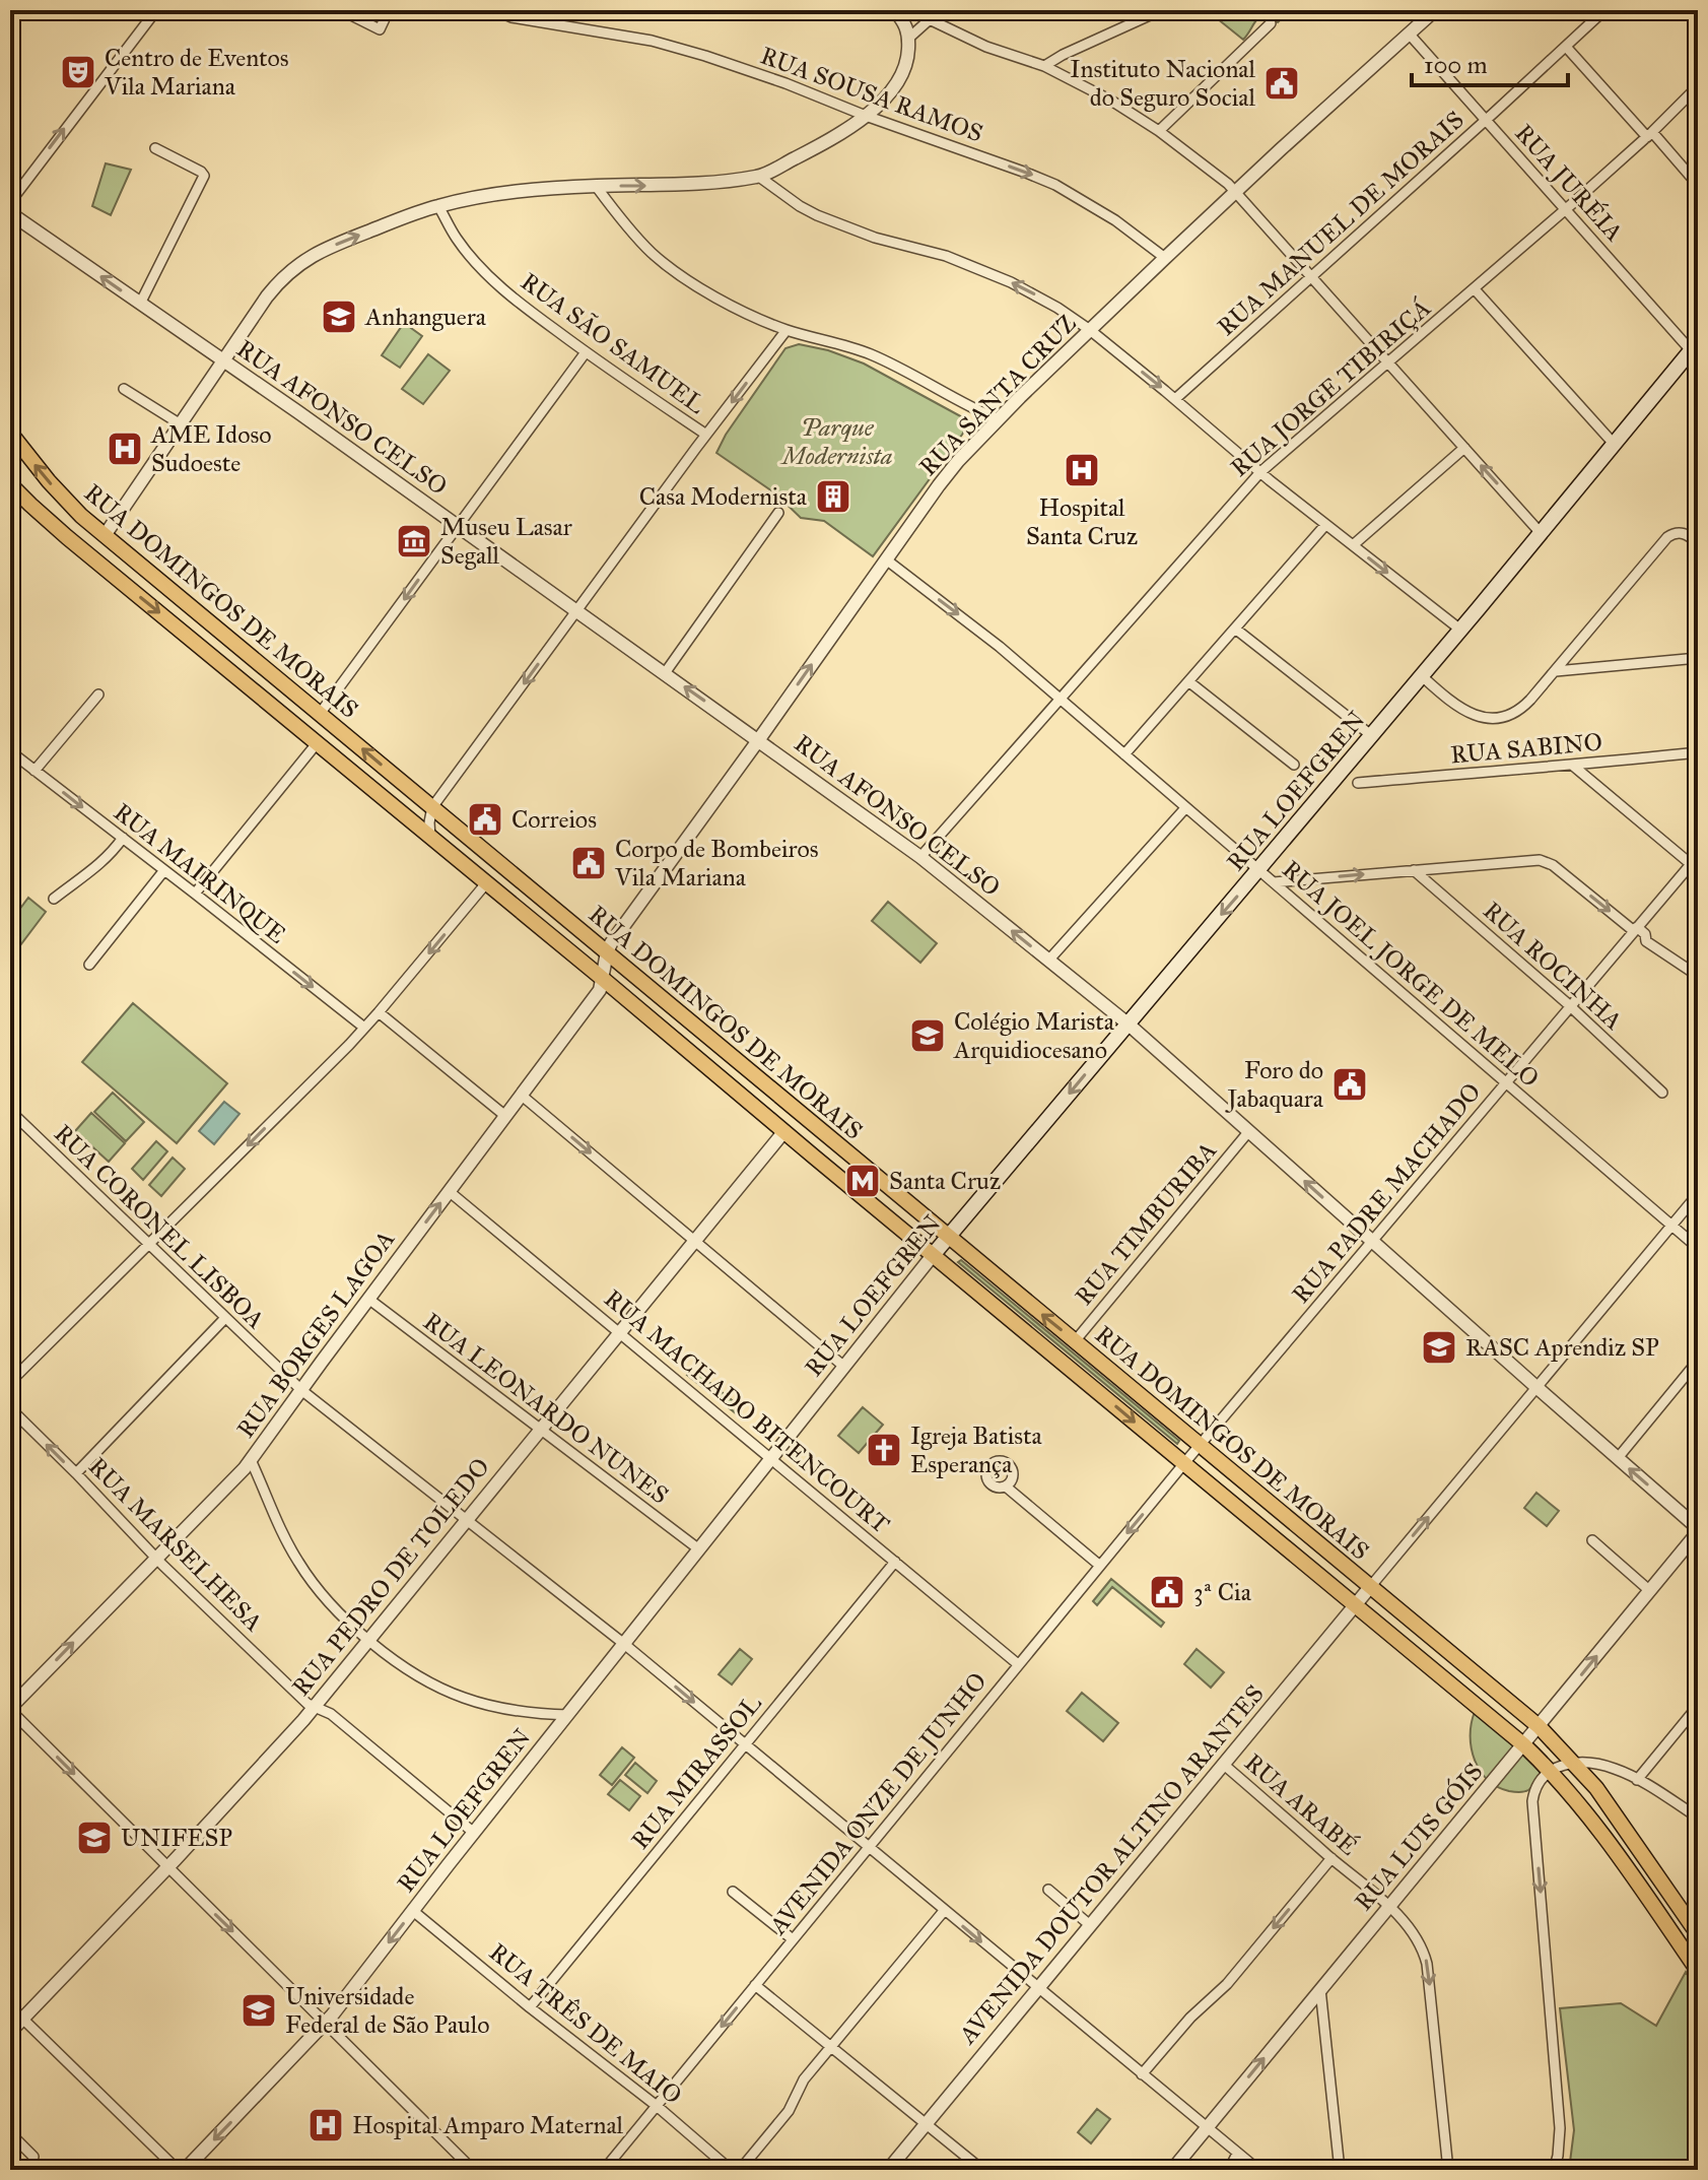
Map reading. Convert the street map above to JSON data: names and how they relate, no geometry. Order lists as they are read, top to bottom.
{
  "streets": {
    "main road": ["RUA DOMINGOS DE MORAIS", "RUA LOEFGREN"],
    "street": [
      "RUA SOUSA RAMOS",
      "RUA JURÉIA",
      "RUA MANUEL DE MORAIS",
      "RUA SÃO SAMUEL",
      "RUA JORGE TIBIRIÇÁ",
      "RUA SANTA CRUZ",
      "RUA AFONSO CELSO",
      "RUA SABINO",
      "RUA MAIRINQUE",
      "RUA ROCINHA",
      "RUA JOEL JORGE DE MELO",
      "RUA PADRE MACHADO",
      "RUA TIMBURIBA",
      "RUA CORONEL LISBOA",
      "RUA BORGES LAGOA",
      "RUA LEONARDO NUNES",
      "RUA MACHADO BITENCOURT",
      "RUA MARSELHESA",
      "RUA PEDRO DE TOLEDO",
      "RUA MIRASSOL",
      "AVENIDA ONZE DE JUNHO",
      "RUA ARABÉ",
      "RUA LUIS GÓIS",
      "AVENIDA DOUTOR ALTINO ARANTES",
      "RUA TRÊS DE MAIO"
    ]
  },
  "crossings": [
    ["RUA SOUSA RAMOS", "RUA SANTA CRUZ"],
    ["RUA JURÉIA", "RUA MANUEL DE MORAIS"],
    ["RUA JURÉIA", "RUA JORGE TIBIRIÇÁ"],
    ["RUA JURÉIA", "RUA SANTA CRUZ"],
    ["RUA JURÉIA", "RUA LOEFGREN"],
    ["RUA JORGE TIBIRIÇÁ", "RUA AFONSO CELSO"],
    ["RUA JORGE TIBIRIÇÁ", "RUA JOEL JORGE DE MELO"],
    ["RUA SANTA CRUZ", "RUA AFONSO CELSO"],
    ["RUA SANTA CRUZ", "RUA DOMINGOS DE MORAIS"],
    ["RUA SANTA CRUZ", "RUA JOEL JORGE DE MELO"],
    ["RUA SANTA CRUZ", "RUA BORGES LAGOA"],
    ["RUA AFONSO CELSO", "RUA LOEFGREN"],
    ["RUA AFONSO CELSO", "RUA PADRE MACHADO"],
    ["RUA AFONSO CELSO", "RUA TIMBURIBA"],
    ["RUA AFONSO CELSO", "RUA LUIS GÓIS"],
    ["RUA DOMINGOS DE MORAIS", "RUA LOEFGREN"],
    ["RUA DOMINGOS DE MORAIS", "RUA PADRE MACHADO"],
    ["RUA DOMINGOS DE MORAIS", "RUA TIMBURIBA"],
    ["RUA DOMINGOS DE MORAIS", "RUA BORGES LAGOA"],
    ["RUA DOMINGOS DE MORAIS", "RUA PEDRO DE TOLEDO"],
    ["RUA DOMINGOS DE MORAIS", "AVENIDA ONZE DE JUNHO"],
    ["RUA DOMINGOS DE MORAIS", "RUA LUIS GÓIS"],
    ["RUA DOMINGOS DE MORAIS", "AVENIDA DOUTOR ALTINO ARANTES"],
    ["RUA LOEFGREN", "RUA JOEL JORGE DE MELO"],
    ["RUA LOEFGREN", "RUA CORONEL LISBOA"],
    ["RUA LOEFGREN", "RUA LEONARDO NUNES"],
    ["RUA LOEFGREN", "RUA MACHADO BITENCOURT"],
    ["RUA LOEFGREN", "RUA MARSELHESA"],
    ["RUA LOEFGREN", "RUA TRÊS DE MAIO"],
    ["RUA ROCINHA", "RUA PADRE MACHADO"],
    ["RUA JOEL JORGE DE MELO", "RUA PADRE MACHADO"],
    ["RUA PADRE MACHADO", "AVENIDA ONZE DE JUNHO"],
    ["RUA CORONEL LISBOA", "RUA BORGES LAGOA"],
    ["RUA CORONEL LISBOA", "RUA PEDRO DE TOLEDO"],
    ["RUA CORONEL LISBOA", "RUA MIRASSOL"],
    ["RUA CORONEL LISBOA", "AVENIDA ONZE DE JUNHO"],
    ["RUA CORONEL LISBOA", "RUA LUIS GÓIS"],
    ["RUA CORONEL LISBOA", "AVENIDA DOUTOR ALTINO ARANTES"],
    ["RUA BORGES LAGOA", "RUA LEONARDO NUNES"],
    ["RUA BORGES LAGOA", "RUA MACHADO BITENCOURT"],
    ["RUA BORGES LAGOA", "RUA MARSELHESA"],
    ["RUA LEONARDO NUNES", "RUA PEDRO DE TOLEDO"],
    ["RUA MACHADO BITENCOURT", "RUA PEDRO DE TOLEDO"],
    ["RUA MACHADO BITENCOURT", "RUA MIRASSOL"],
    ["RUA MACHADO BITENCOURT", "AVENIDA ONZE DE JUNHO"],
    ["RUA MARSELHESA", "RUA PEDRO DE TOLEDO"],
    ["RUA MIRASSOL", "RUA TRÊS DE MAIO"],
    ["AVENIDA ONZE DE JUNHO", "RUA TRÊS DE MAIO"],
    ["RUA ARABÉ", "RUA LUIS GÓIS"],
    ["RUA ARABÉ", "AVENIDA DOUTOR ALTINO ARANTES"]
  ],
  "one_way": [
    "RUA SOUSA RAMOS",
    "RUA MAIRINQUE",
    "RUA BORGES LAGOA",
    "RUA ARABÉ"
  ],
  "parks": ["Parque Modernista"],
  "places": {
    "theatre": ["Centro de Eventos Vila Mariana"],
    "public building": [
      "Instituto Nacional do Seguro Social",
      "Correios",
      "Corpo de Bombeiros Vila Mariana",
      "Foro do Jabaquara",
      "3ª Cia"
    ],
    "school or university": [
      "Anhanguera",
      "Colégio Marista Arquidiocesano",
      "RASC Aprendiz SP",
      "UNIFESP",
      "Universidade Federal de São Paulo"
    ],
    "hospital": ["AME Idoso Sudoeste", "Hospital Santa Cruz", "Hospital Amparo Maternal"],
    "building": ["Casa Modernista"],
    "museum": ["Museu Lasar Segall"],
    "metro station": ["Santa Cruz"],
    "church": ["Igreja Batista Esperança"]
  },
  "scale_bar": "100 m"
}
